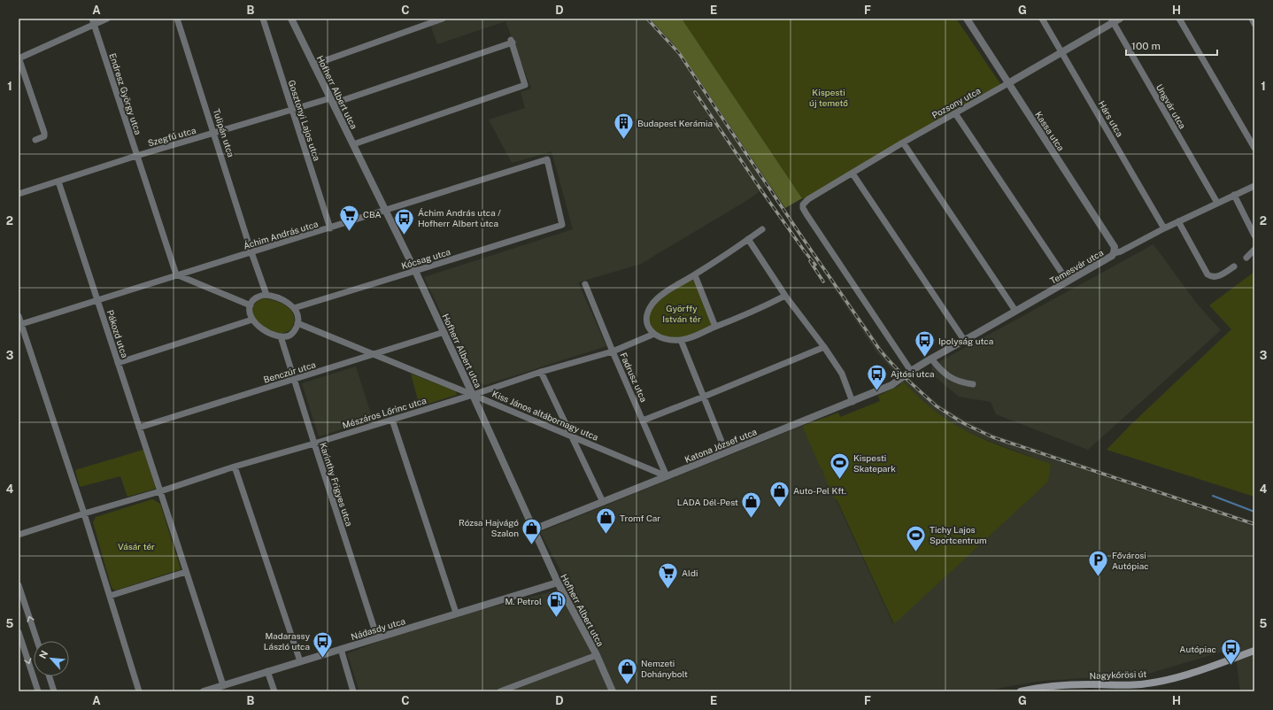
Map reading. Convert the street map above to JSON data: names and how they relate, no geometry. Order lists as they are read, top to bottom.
{
  "streets": {
    "main road": ["Nagykőrösi út"],
    "street": [
      "Hofherr Albert utca",
      "Endresz György utca",
      "Pozsony utca",
      "Ungvár utca",
      "Hárs utca",
      "Gosztonyi Lajos utca",
      "Kassa utca",
      "Tulipán utca",
      "Szegfű utca",
      "Áchim András utca",
      "Kócsag utca",
      "Temesvár utca",
      "Pákozd utca",
      "Benczúr utca",
      "Fadrusz utca",
      "Mészáros Lőrinc utca",
      "Kiss János altábornagy utca",
      "Katona József utca",
      "Karinthy Frigyes utca",
      "Nádasdy utca"
    ]
  },
  "crossings": [
    ["Hofherr Albert utca", "Szegfű utca"],
    ["Hofherr Albert utca", "Áchim András utca"],
    ["Hofherr Albert utca", "Kócsag utca"],
    ["Hofherr Albert utca", "Benczúr utca"],
    ["Hofherr Albert utca", "Mészáros Lőrinc utca"],
    ["Hofherr Albert utca", "Kiss János altábornagy utca"],
    ["Hofherr Albert utca", "Katona József utca"],
    ["Hofherr Albert utca", "Nádasdy utca"],
    ["Endresz György utca", "Szegfű utca"],
    ["Endresz György utca", "Áchim András utca"],
    ["Pozsony utca", "Ungvár utca"],
    ["Pozsony utca", "Hárs utca"],
    ["Pozsony utca", "Kassa utca"],
    ["Pozsony utca", "Temesvár utca"],
    ["Pozsony utca", "Katona József utca"],
    ["Ungvár utca", "Temesvár utca"],
    ["Hárs utca", "Temesvár utca"],
    ["Gosztonyi Lajos utca", "Szegfű utca"],
    ["Gosztonyi Lajos utca", "Áchim András utca"],
    ["Kassa utca", "Temesvár utca"],
    ["Tulipán utca", "Szegfű utca"],
    ["Tulipán utca", "Áchim András utca"],
    ["Szegfű utca", "Pákozd utca"],
    ["Áchim András utca", "Kócsag utca"],
    ["Áchim András utca", "Pákozd utca"],
    ["Kócsag utca", "Kiss János altábornagy utca"],
    ["Kócsag utca", "Karinthy Frigyes utca"],
    ["Temesvár utca", "Katona József utca"],
    ["Pákozd utca", "Benczúr utca"],
    ["Pákozd utca", "Mészáros Lőrinc utca"],
    ["Benczúr utca", "Kiss János altábornagy utca"],
    ["Benczúr utca", "Karinthy Frigyes utca"],
    ["Fadrusz utca", "Mészáros Lőrinc utca"],
    ["Fadrusz utca", "Kiss János altábornagy utca"],
    ["Fadrusz utca", "Katona József utca"],
    ["Mészáros Lőrinc utca", "Kiss János altábornagy utca"],
    ["Mészáros Lőrinc utca", "Karinthy Frigyes utca"],
    ["Kiss János altábornagy utca", "Katona József utca"],
    ["Kiss János altábornagy utca", "Karinthy Frigyes utca"],
    ["Karinthy Frigyes utca", "Nádasdy utca"]
  ],
  "parks": ["Kispesti új temető", "Györffy István tér", "Vásár tér"],
  "places": {
    "building": ["Budapest Kerámia"],
    "supermarket": ["CBA", "Aldi"],
    "bus stop": [
      "Áchim András utca / Hofherr Albert utca",
      "Ipolyság utca",
      "Ajtósi utca",
      "Madarassy László utca",
      "Autópiac"
    ],
    "sports": ["Kispesti Skatepark", "Tichy Lajos Sportcentrum"],
    "shop": [
      "Auto-Pel Kft.",
      "LADA Dél-Pest",
      "Tromf Car",
      "Rózsa Hajvágó Szalon",
      "Nemzeti Dohánybolt"
    ],
    "parking": ["Fővárosi Autópiac"],
    "fuel station": ["M. Petrol"]
  },
  "scale_bar": "100 m",
  "north": "top left",
  "grid": {
    "columns": [
      "A",
      "B",
      "C",
      "D",
      "E",
      "F",
      "G",
      "H"
    ],
    "rows": [
      "1",
      "2",
      "3",
      "4",
      "5"
    ]
  }
}
